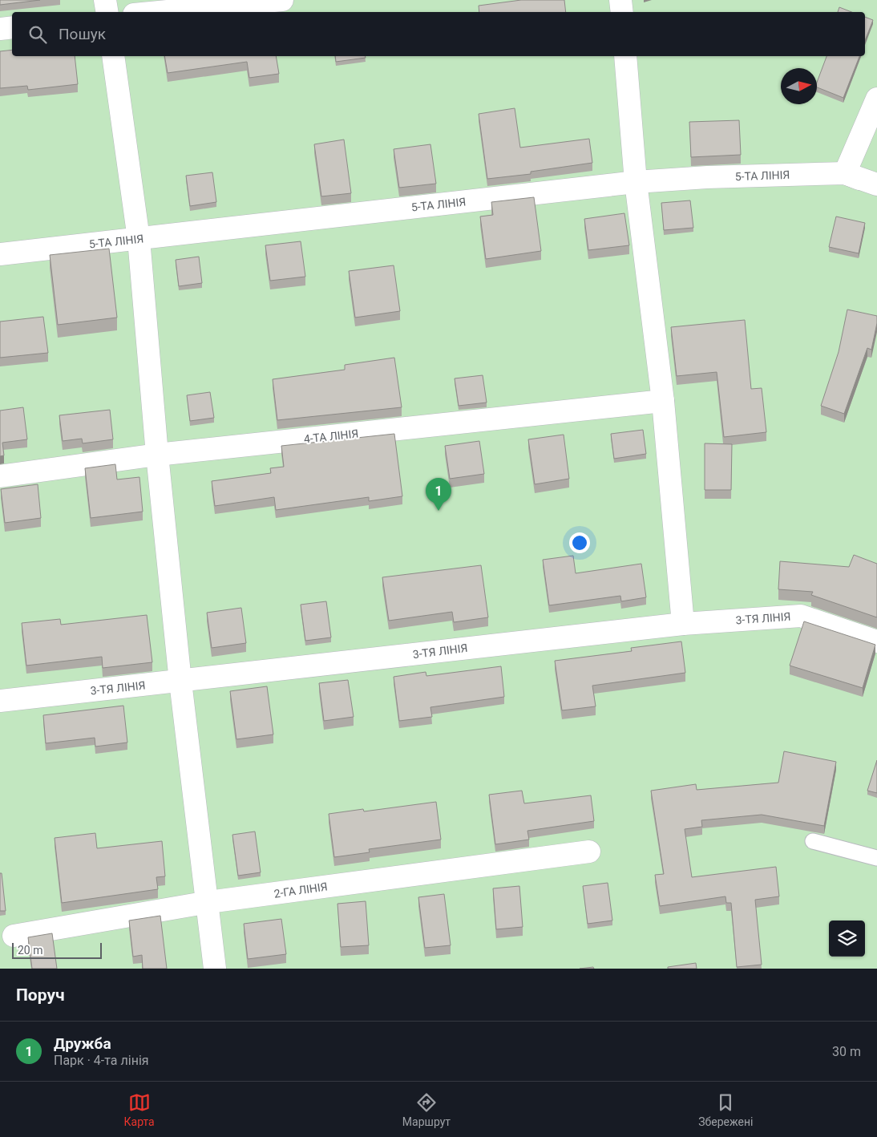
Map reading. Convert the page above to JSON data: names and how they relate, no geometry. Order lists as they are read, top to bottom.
{
  "streets": {
    "street": [
      "5-ТА ЛІНІЯ",
      "4-ТА ЛІНІЯ",
      "3-ТЯ ЛІНІЯ",
      "2-ГА ЛІНІЯ"
    ]
  },
  "scale_bar": "20 m",
  "north": "right",
  "page": {
    "search": "Пошук",
    "pins": "1",
    "scale": "20 m",
    "heading": "Поруч",
    "list": [
      {
        "mark": "1",
        "name": "Дружба",
        "note": "Парк · 4-та лінія",
        "value": "30 m"
      }
    ],
    "nav": ["Карта", "Маршрут", "Збережені"]
  }
}
